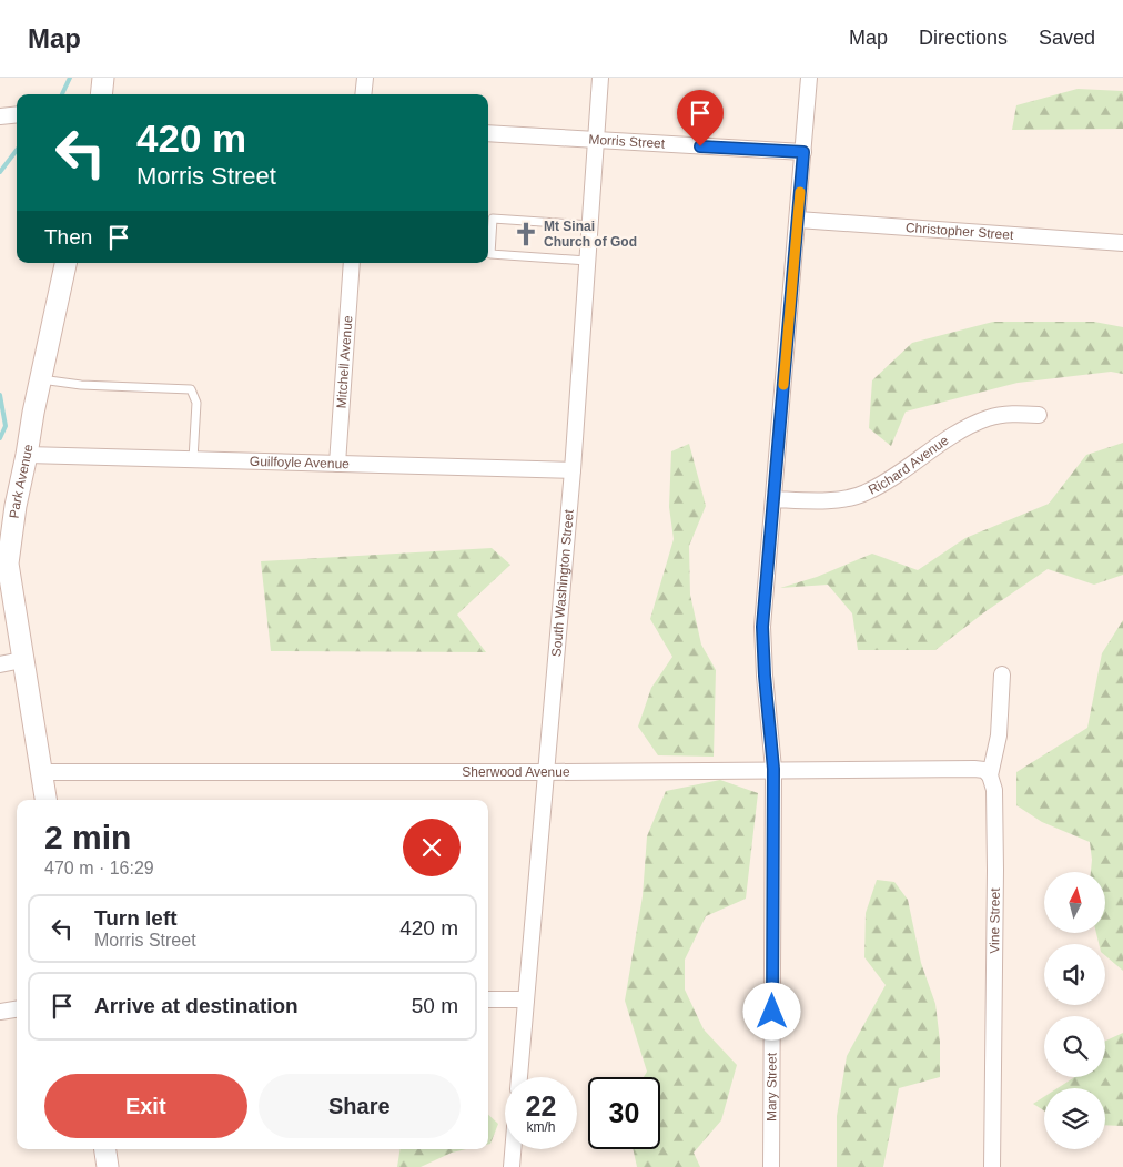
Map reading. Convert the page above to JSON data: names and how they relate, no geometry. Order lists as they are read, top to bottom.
{
  "streets": {
    "street": [
      "Morris Street",
      "Christopher Street",
      "Mitchell Avenue",
      "Guilfoyle Avenue",
      "Richard Avenue",
      "Park Avenue",
      "South Washington Street",
      "Sherwood Avenue",
      "Vine Street",
      "Mary Street"
    ]
  },
  "crossings": [
    ["Morris Street", "South Washington Street"],
    ["Morris Street", "Mary Street"],
    ["Christopher Street", "Mary Street"],
    ["Mitchell Avenue", "Guilfoyle Avenue"],
    ["Guilfoyle Avenue", "Park Avenue"],
    ["Guilfoyle Avenue", "South Washington Street"],
    ["Richard Avenue", "Mary Street"],
    ["Park Avenue", "Sherwood Avenue"],
    ["South Washington Street", "Sherwood Avenue"],
    ["Sherwood Avenue", "Vine Street"],
    ["Sherwood Avenue", "Mary Street"]
  ],
  "places": {
    "church": ["Mt Sinai Church of God"]
  },
  "north": "top",
  "page": {
    "header": "Map",
    "nav": ["Map", "Directions", "Saved"],
    "turn": ["420 m", "Morris Street"],
    "then": "Then",
    "heading": ["2 min", "470 m · 16:29"],
    "list": [
      {
        "name": "Turn left",
        "note": "Morris Street",
        "value": "420 m"
      },
      {
        "name": "Arrive at destination",
        "value": "50 m"
      }
    ],
    "buttons": ["Exit", "Share"],
    "speed": "22 km/h",
    "limit": "30"
  }
}
